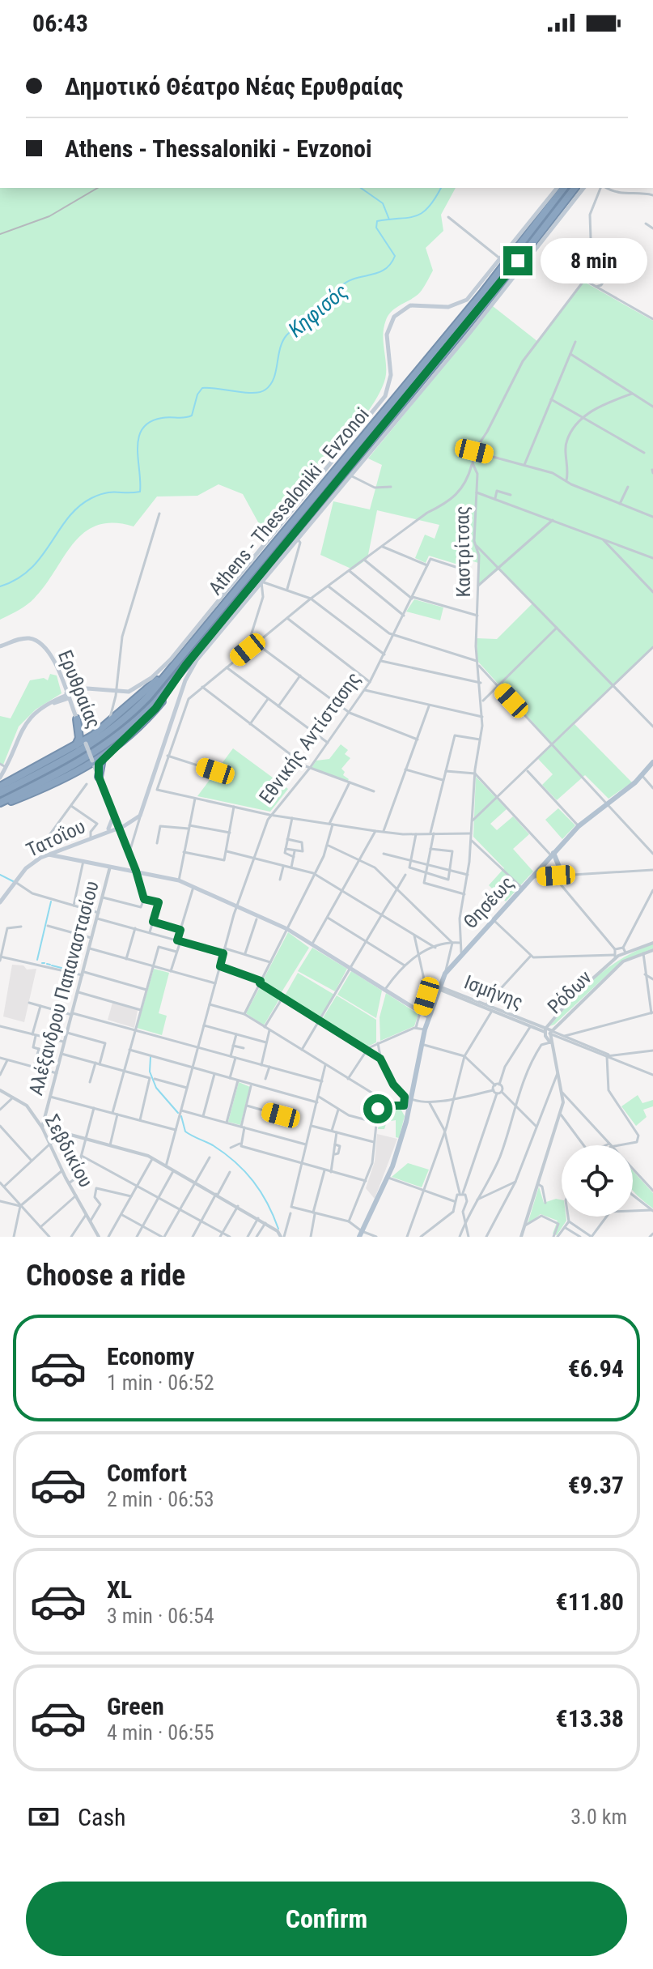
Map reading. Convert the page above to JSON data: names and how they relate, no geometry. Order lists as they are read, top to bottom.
{
  "streets": {
    "highway": ["Athens - Thessaloniki - Evzonoi"],
    "main road": ["Ερυθραίας", "Τατοΐου", "Θησέως"],
    "street": [
      "Καστρίτσας",
      "Εθνικής Αντίστασης",
      "Αλέξανδρου Παπαναστασίου",
      "Ισμήνης",
      "Ρόδων",
      "Σεβδικίου"
    ]
  },
  "crossings": [
    ["Ερυθραίας", "Τατοΐου"],
    ["Θησέως", "Ισμήνης"],
    ["Αλέξανδρου Παπαναστασίου", "Σεβδικίου"],
    ["Ισμήνης", "Ρόδων"]
  ],
  "water": ["Κηφισός"],
  "page": {
    "status": "06:43",
    "banner": ["Δημοτικό Θέατρο Νέας Ερυθραίας", "Athens - Thessaloniki - Evzonoi"],
    "bubble": "8 min",
    "heading": "Choose a ride",
    "list": [
      {
        "name": "Economy",
        "note": "1 min · 06:52",
        "value": "€6.94"
      },
      {
        "name": "Comfort",
        "note": "2 min · 06:53",
        "value": "€9.37"
      },
      {
        "name": "XL",
        "note": "3 min · 06:54",
        "value": "€11.80"
      },
      {
        "name": "Green",
        "note": "4 min · 06:55",
        "value": "€13.38"
      }
    ],
    "pay": ["Cash", "3.0 km"],
    "buttons": "Confirm"
  }
}
